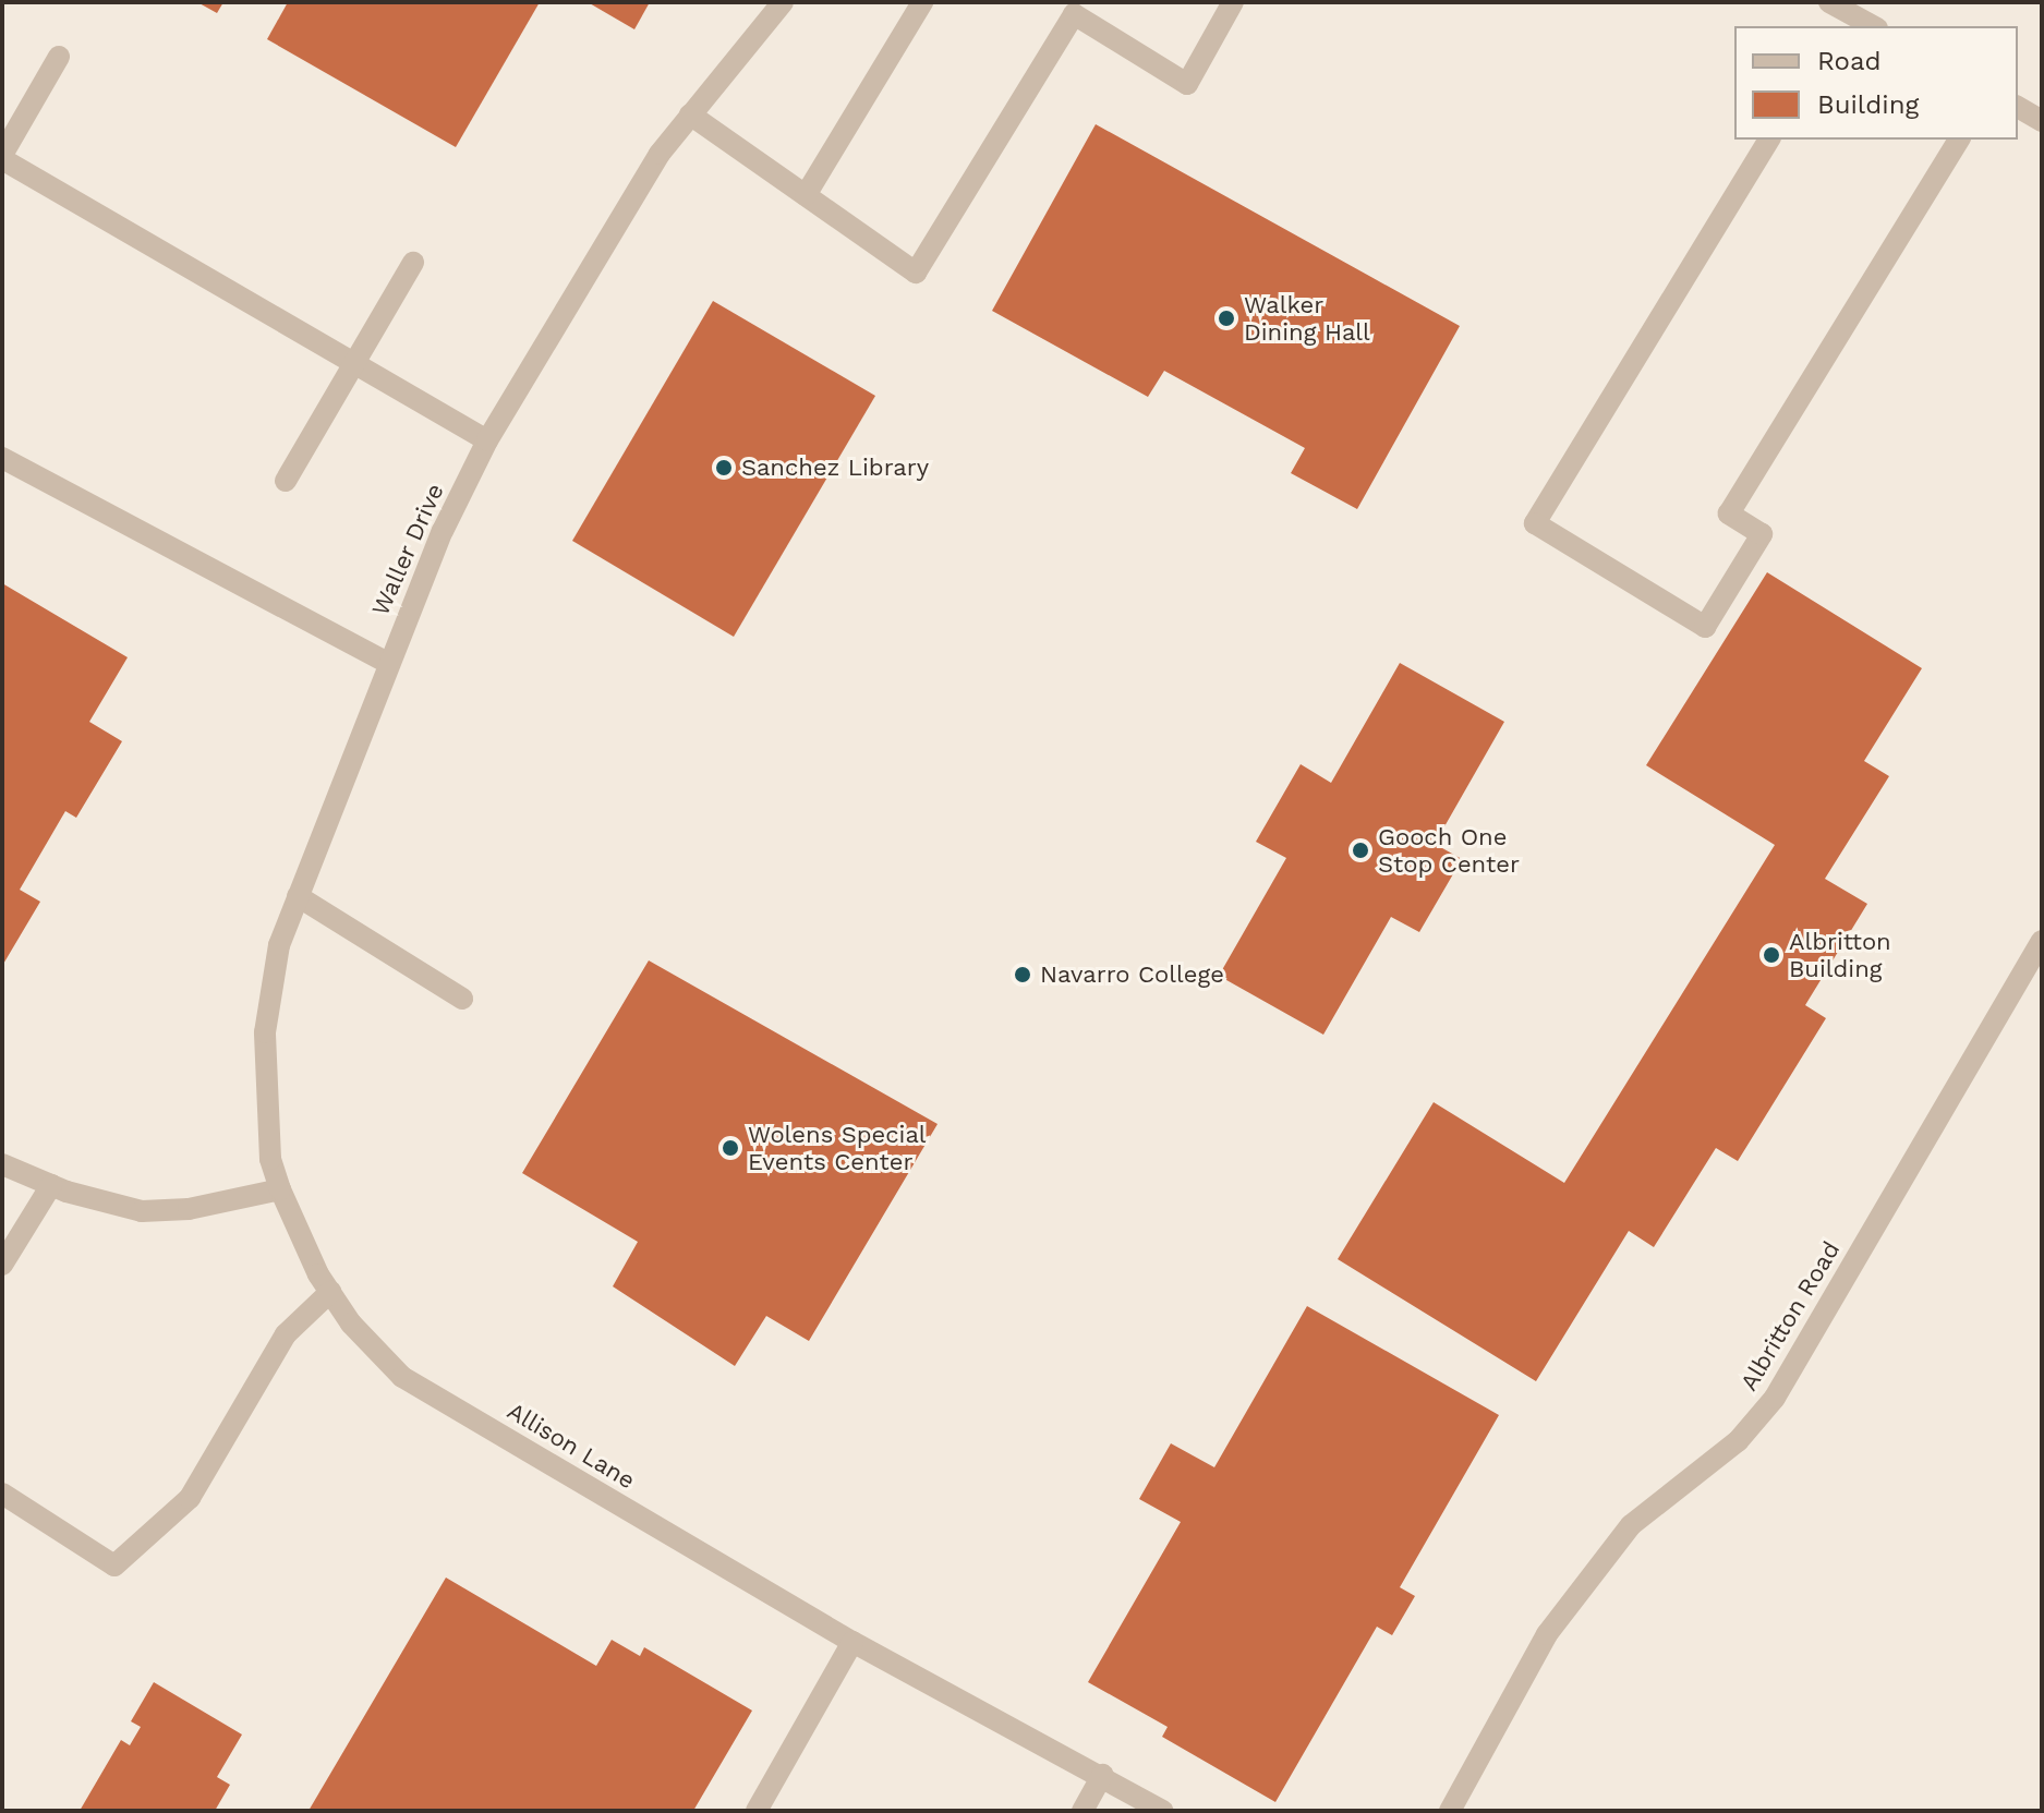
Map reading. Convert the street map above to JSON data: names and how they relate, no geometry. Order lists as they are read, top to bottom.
{
  "streets": {
    "street": ["Waller Drive", "Albritton Road", "Allison Lane"]
  },
  "crossings": [
    ["Waller Drive", "Allison Lane"]
  ],
  "places": [
    "Walker Dining Hall",
    "Sanchez Library",
    "Gooch One Stop Center",
    "Albritton Building",
    "Navarro College",
    "Wolens Special Events Center"
  ],
  "legend": ["Road", "Building"]
}
